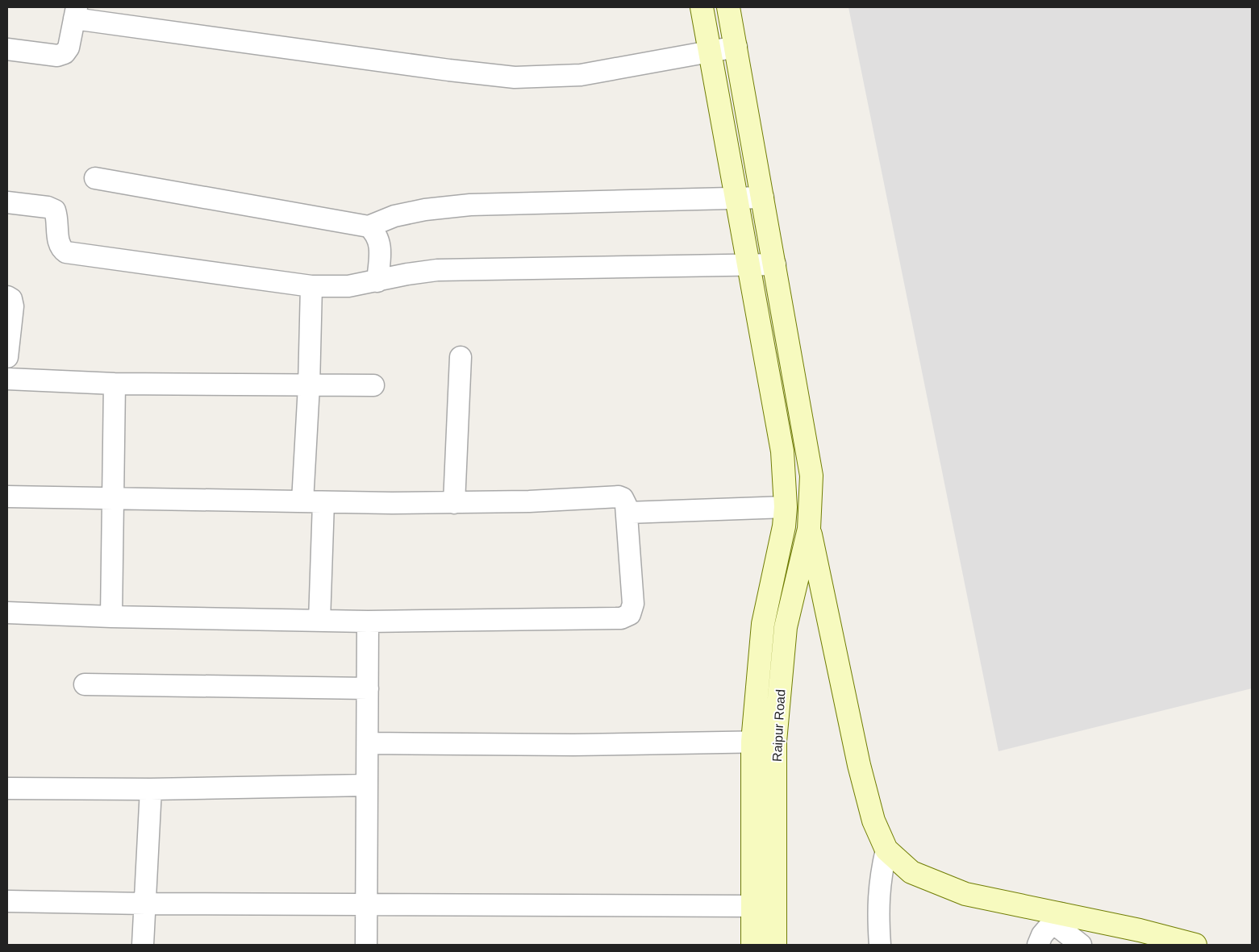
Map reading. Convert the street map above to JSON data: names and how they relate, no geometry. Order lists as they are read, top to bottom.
{
  "streets": {
    "main road": ["Raipur Road"]
  }
}
